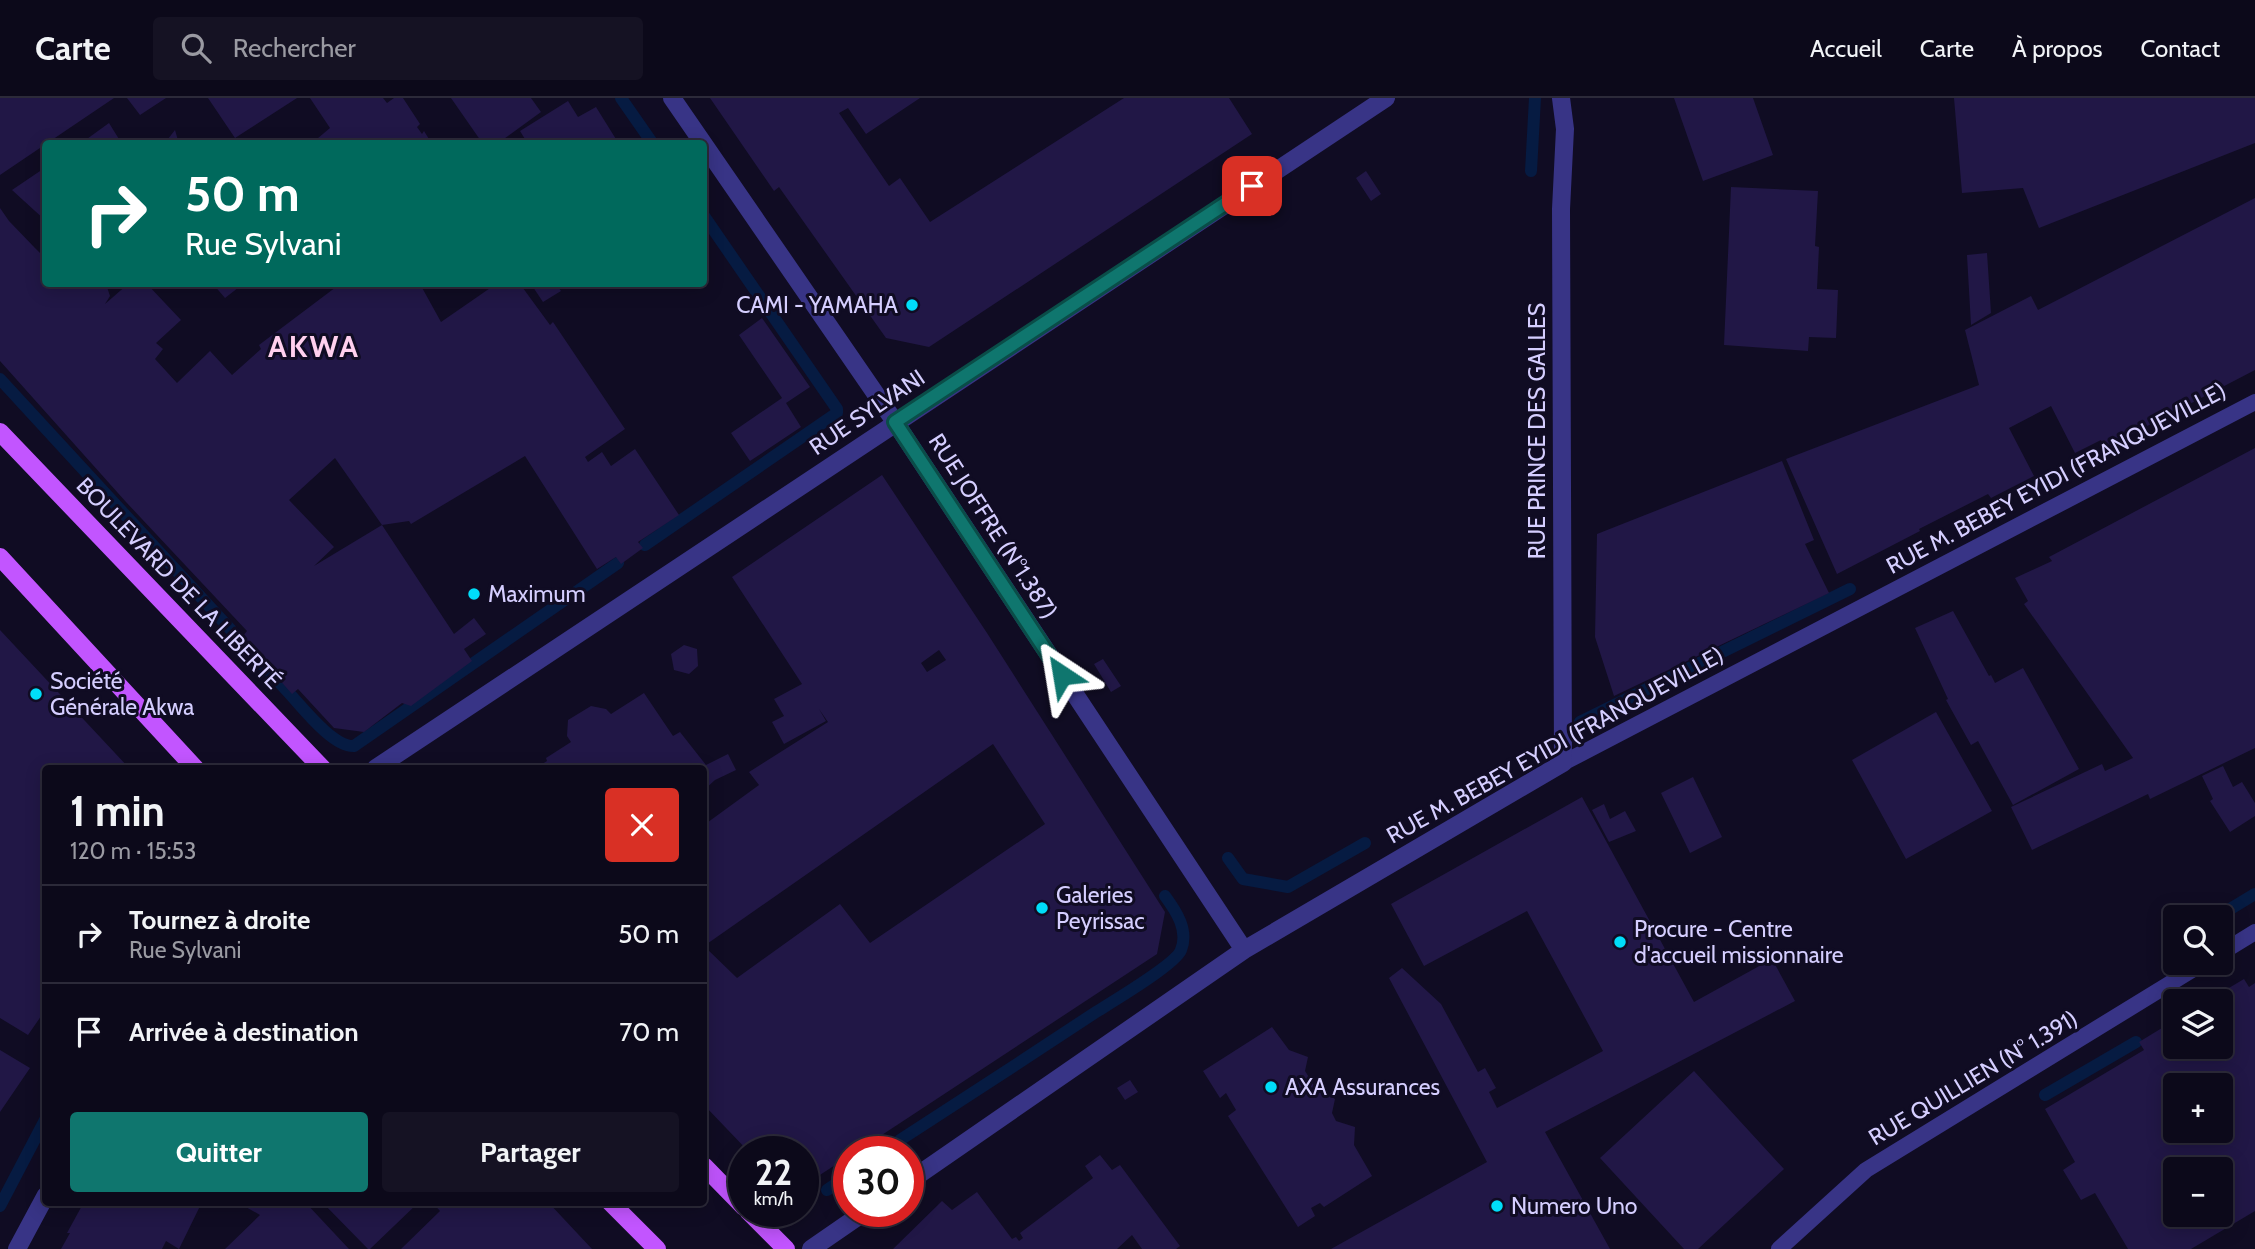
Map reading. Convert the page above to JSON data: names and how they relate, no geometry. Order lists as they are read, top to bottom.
{
  "streets": {
    "main road": ["BOULEVARD DE LA LIBERTÉ"],
    "street": [
      "RUE SYLVANI",
      "RUE PRINCE DES GALLES",
      "RUE M. BEBEY EYIDI (FRANQUEVILLE)",
      "RUE JOFFRE (N°1.387)"
    ],
    "lane": ["RUE QUILLIEN (N° 1.391)"]
  },
  "crossings": [
    ["RUE SYLVANI", "RUE JOFFRE (N°1.387)"],
    ["RUE PRINCE DES GALLES", "RUE M. BEBEY EYIDI (FRANQUEVILLE)"],
    ["RUE M. BEBEY EYIDI (FRANQUEVILLE)", "RUE JOFFRE (N°1.387)"]
  ],
  "districts": ["AKWA"],
  "places": [
    "CAMI - YAMAHA",
    "Maximum",
    "Société Générale Akwa",
    "Galeries Peyrissac",
    "Procure - Centre d'accueil missionnaire",
    "AXA Assurances",
    "Numero Uno"
  ],
  "page": {
    "header": "Carte",
    "search": "Rechercher",
    "nav": [
      "Accueil",
      "Carte",
      "À propos",
      "Contact"
    ],
    "turn": ["50 m", "Rue Sylvani"],
    "heading": ["1 min", "120 m · 15:53"],
    "list": [
      {
        "name": "Tournez à droite",
        "note": "Rue Sylvani",
        "value": "50 m"
      },
      {
        "name": "Arrivée à destination",
        "value": "70 m"
      }
    ],
    "map_buttons": ["+", "−"],
    "buttons": ["Quitter", "Partager"],
    "speed": "22 km/h",
    "limit": "30"
  }
}
